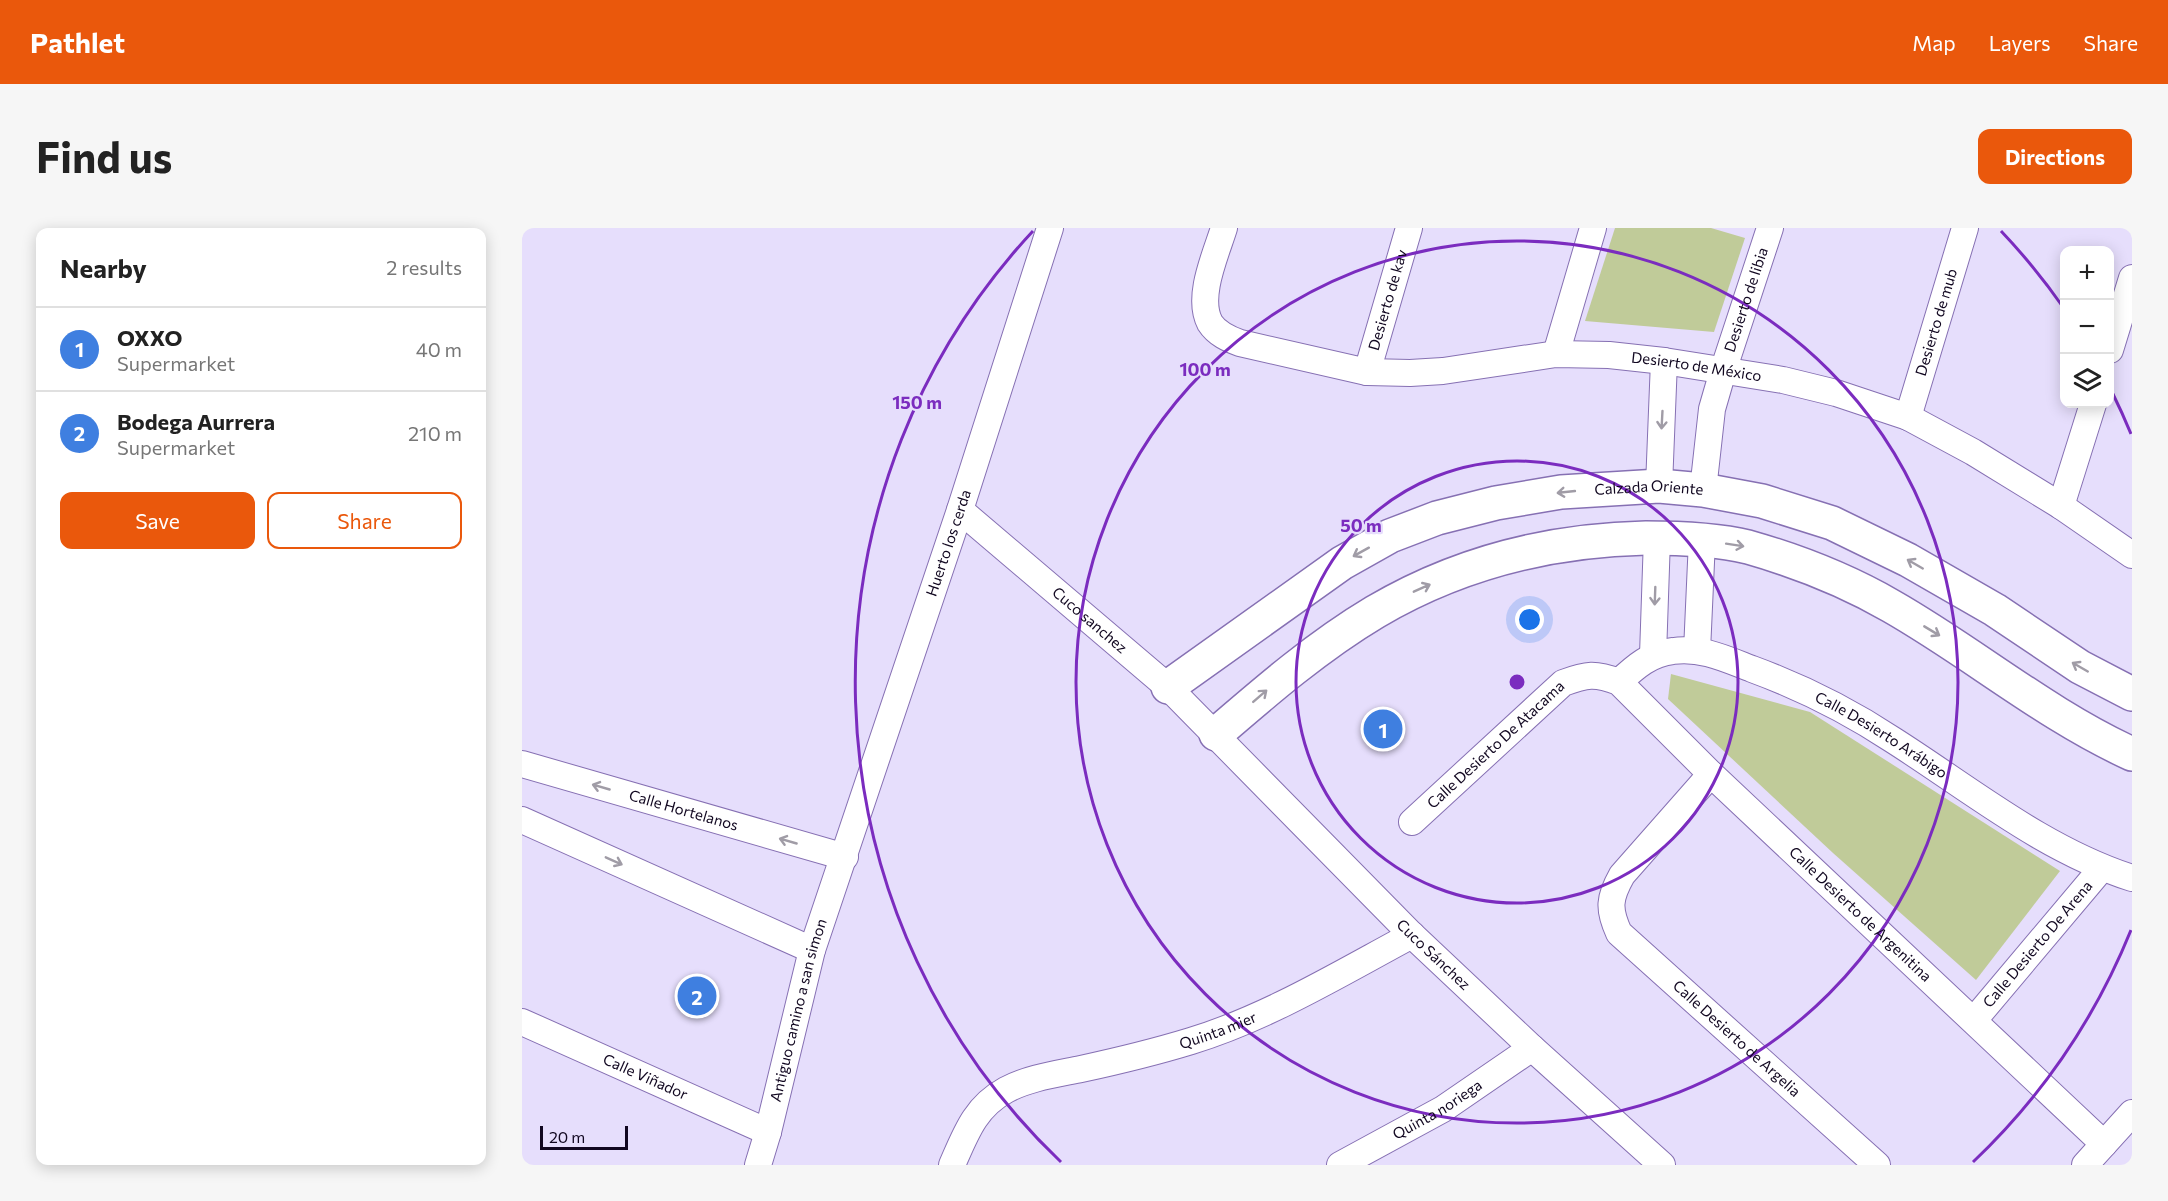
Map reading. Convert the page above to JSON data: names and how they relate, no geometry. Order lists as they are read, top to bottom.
{
  "streets": {
    "street": [
      "Desierto de libia",
      "Desierto de kav",
      "Desierto de mub",
      "Desierto de México",
      "Calzada Oriente",
      "Huerto los cerda",
      "Cuco sanchez",
      "Calle Desierto Arábigo",
      "Calle Desierto De Atacama",
      "Calle Hortelanos",
      "Calle Desierto de Argenitina",
      "Calle Desierto De Arena",
      "Cuco Sánchez",
      "Antiguo camino a san simon",
      "Quinta mier",
      "Calle Desierto de Argelia",
      "Calle Viñador",
      "Quinta noriega"
    ]
  },
  "crossings": [
    ["Desierto de libia", "Desierto de México"],
    ["Desierto de libia", "Calzada Oriente"],
    ["Desierto de kav", "Desierto de México"],
    ["Desierto de mub", "Desierto de México"],
    ["Calzada Oriente", "Cuco sanchez"],
    ["Huerto los cerda", "Cuco sanchez"],
    ["Huerto los cerda", "Calle Hortelanos"],
    ["Huerto los cerda", "Antiguo camino a san simon"],
    ["Cuco sanchez", "Cuco Sánchez"],
    ["Calle Desierto Arábigo", "Calle Desierto De Arena"],
    ["Calle Desierto De Atacama", "Calle Desierto de Argenitina"],
    ["Calle Hortelanos", "Antiguo camino a san simon"],
    ["Calle Desierto de Argenitina", "Calle Desierto De Arena"],
    ["Calle Desierto de Argenitina", "Calle Desierto de Argelia"],
    ["Cuco Sánchez", "Quinta mier"],
    ["Cuco Sánchez", "Quinta noriega"],
    ["Antiguo camino a san simon", "Calle Viñador"]
  ],
  "one_way": ["Calzada Oriente"],
  "scale_bar": "20 m",
  "page": {
    "header": "Pathlet",
    "nav": ["Map", "Layers", "Share"],
    "buttons": [
      "Directions",
      ["Save", "Share"]
    ],
    "title": "Find us",
    "heading": ["Nearby", "2 results"],
    "map_buttons": ["+", "−"],
    "list": [
      {
        "mark": "1",
        "name": "OXXO",
        "note": "Supermarket",
        "value": "40 m"
      },
      {
        "mark": "2",
        "name": "Bodega Aurrera",
        "note": "Supermarket",
        "value": "210 m"
      }
    ],
    "pins": ["1", "2"],
    "scale": "20 m"
  },
  "rings": ["100 m", "150 m", "50 m"]
}
